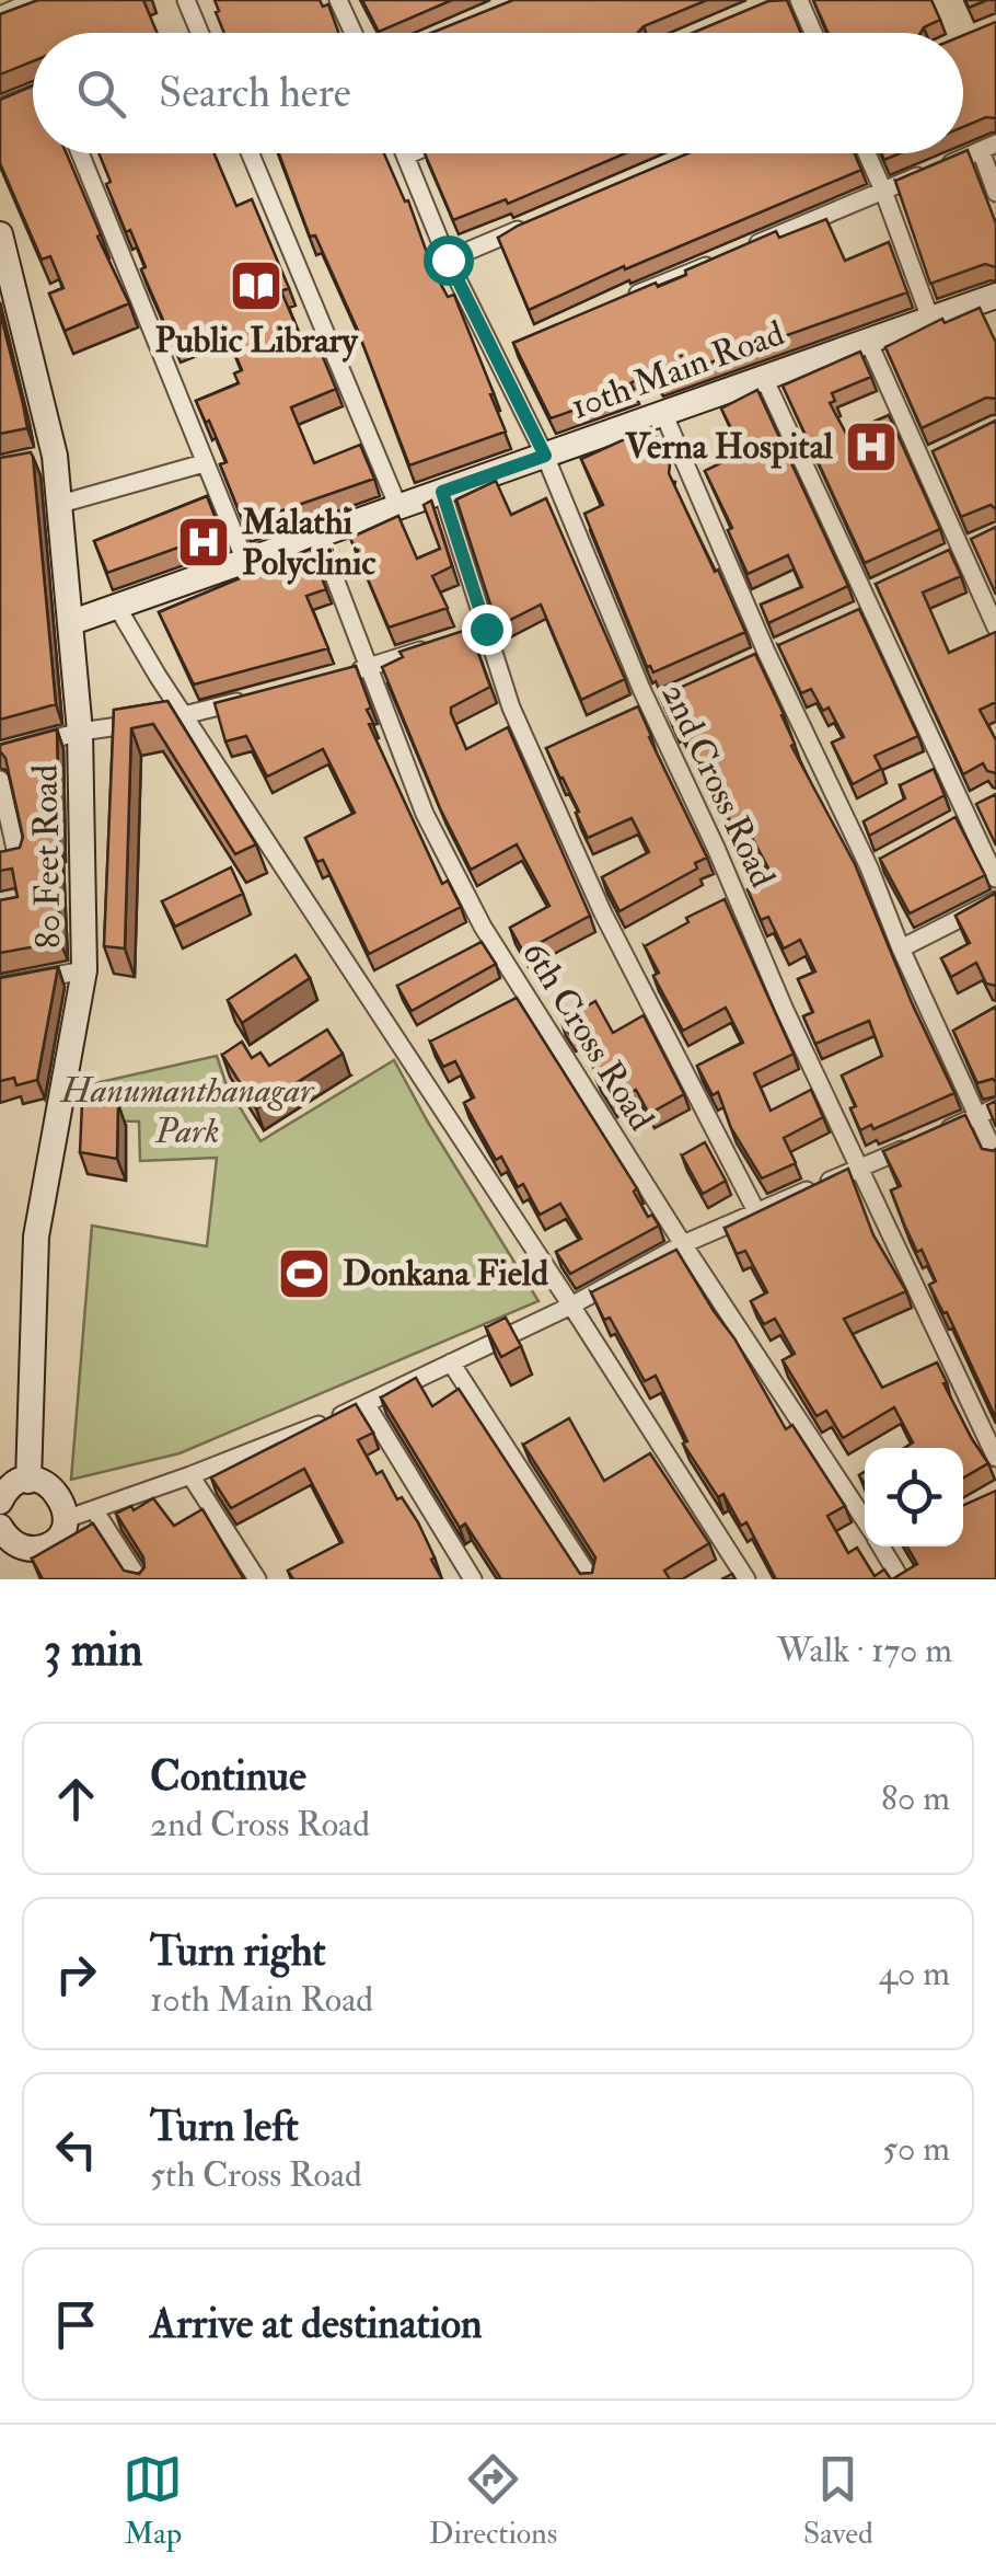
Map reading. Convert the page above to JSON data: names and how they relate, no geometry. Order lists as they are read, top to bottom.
{
  "streets": {
    "main road": ["10th Main Road", "80 Feet Road"],
    "street": ["2nd Cross Road", "6th Cross Road"]
  },
  "crossings": [
    ["10th Main Road", "2nd Cross Road"],
    ["10th Main Road", "80 Feet Road"],
    ["10th Main Road", "6th Cross Road"]
  ],
  "parks": ["Hanumanthanagar Park"],
  "places": {
    "library": ["Public Library"],
    "hospital": ["Verna Hospital", "Malathi Polyclinic"],
    "sports": ["Donkana Field"]
  },
  "page": {
    "search": "Search here",
    "heading": ["3 min", "Walk · 170 m"],
    "list": [
      ["Continue", "2nd Cross Road", "80 m"],
      ["Turn right", "10th Main Road", "40 m"],
      ["Turn left", "5th Cross Road", "50 m"],
      "Arrive at destination"
    ],
    "nav": ["Map", "Directions", "Saved"]
  }
}
